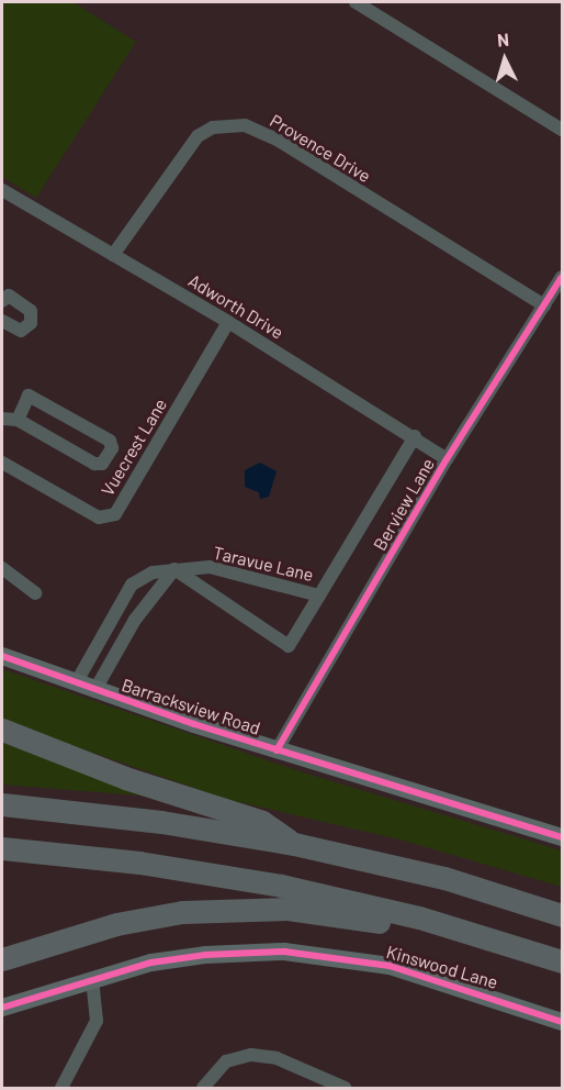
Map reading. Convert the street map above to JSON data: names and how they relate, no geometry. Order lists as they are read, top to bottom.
{
  "streets": {
    "street": [
      "Provence Drive",
      "Adworth Drive",
      "Vuecrest Lane",
      "Berview Lane",
      "Taravue Lane",
      "Barracksview Road",
      "Kinswood Lane"
    ]
  },
  "crossings": [
    ["Provence Drive", "Adworth Drive"],
    ["Provence Drive", "Berview Lane"],
    ["Adworth Drive", "Vuecrest Lane"],
    ["Adworth Drive", "Berview Lane"],
    ["Adworth Drive", "Taravue Lane"],
    ["Berview Lane", "Barracksview Road"],
    ["Taravue Lane", "Barracksview Road"]
  ],
  "north": "top"
}
